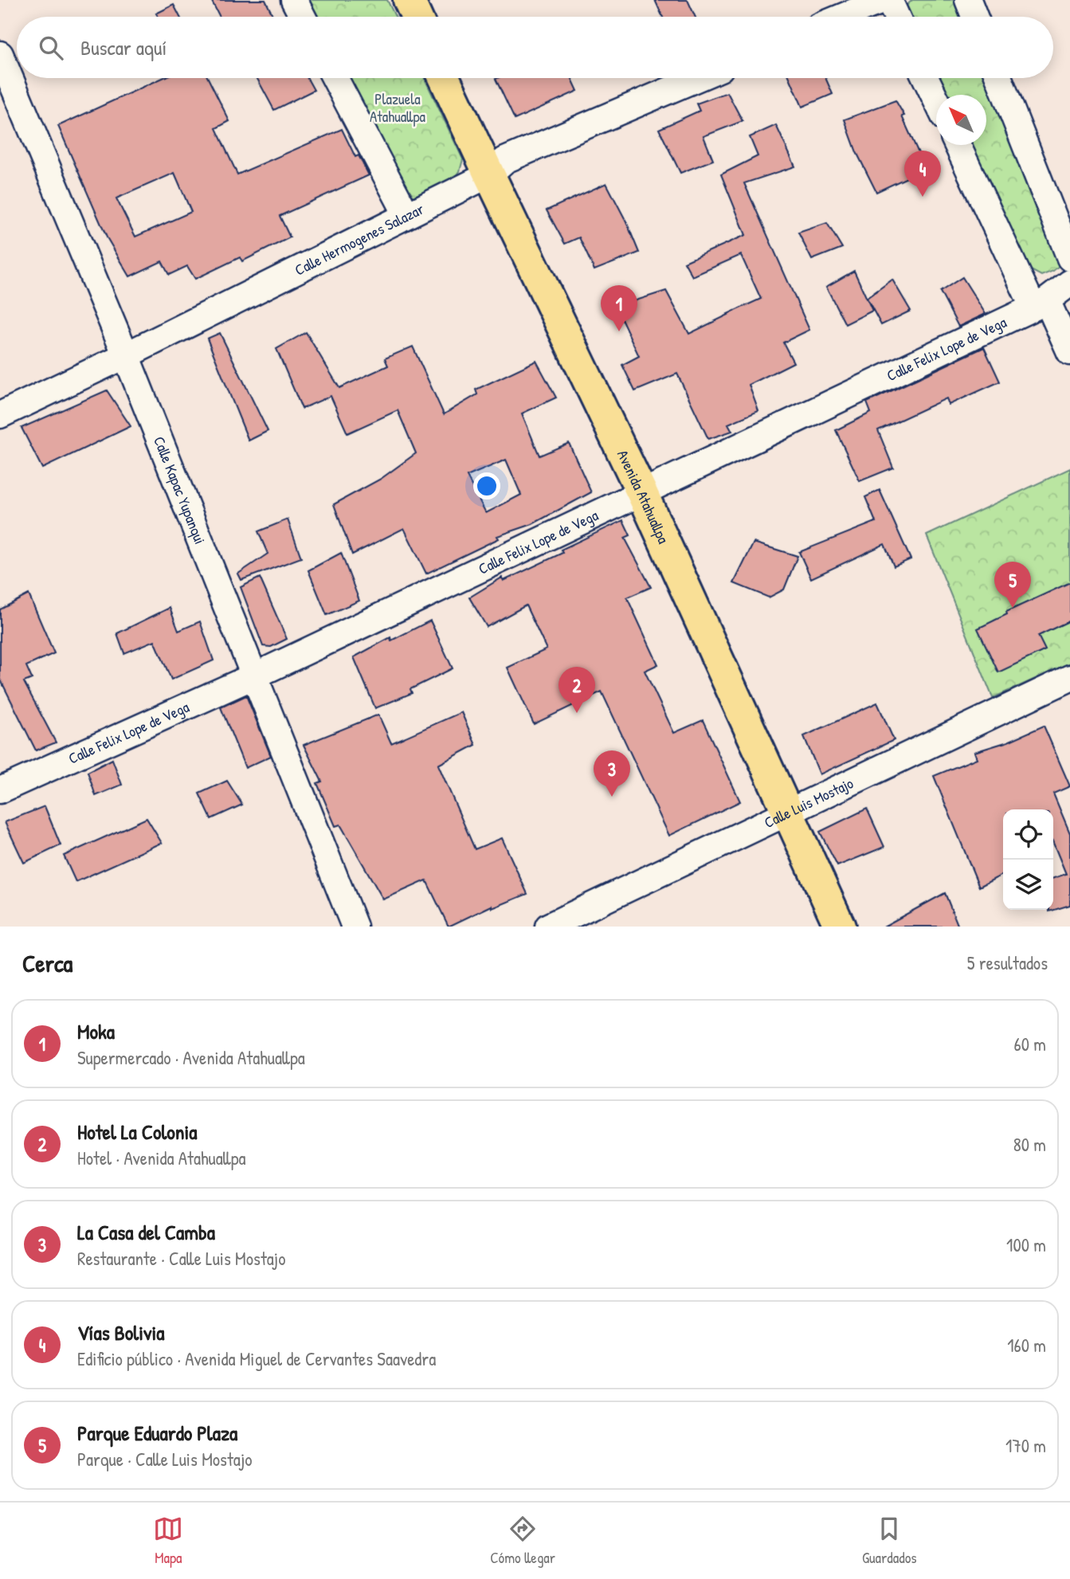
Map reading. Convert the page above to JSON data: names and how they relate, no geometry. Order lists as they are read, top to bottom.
{
  "streets": {
    "main road": ["Avenida Atahuallpa"],
    "street": [
      "Calle Hermogenes Salazar",
      "Calle Felix Lope de Vega",
      "Calle Kapac Yupanqui",
      "Calle Luis Mostajo"
    ]
  },
  "crossings": [
    ["Calle Hermogenes Salazar", "Calle Kapac Yupanqui"],
    ["Calle Hermogenes Salazar", "Avenida Atahuallpa"],
    ["Calle Felix Lope de Vega", "Calle Kapac Yupanqui"],
    ["Calle Felix Lope de Vega", "Avenida Atahuallpa"],
    ["Avenida Atahuallpa", "Calle Luis Mostajo"]
  ],
  "parks": ["Plazuela Atahuallpa"],
  "north": "top left",
  "page": {
    "search": "Buscar aquí",
    "pins": [
      "4",
      "1",
      "5",
      "2",
      "3"
    ],
    "heading": ["Cerca", "5 resultados"],
    "list": [
      {
        "mark": "1",
        "name": "Moka",
        "note": "Supermercado · Avenida Atahuallpa",
        "value": "60 m"
      },
      {
        "mark": "2",
        "name": "Hotel La Colonia",
        "note": "Hotel · Avenida Atahuallpa",
        "value": "80 m"
      },
      {
        "mark": "3",
        "name": "La Casa del Camba",
        "note": "Restaurante · Calle Luis Mostajo",
        "value": "100 m"
      },
      {
        "mark": "4",
        "name": "Vías Bolivia",
        "note": "Edificio público · Avenida Miguel de Cervantes Saavedra",
        "value": "160 m"
      },
      {
        "mark": "5",
        "name": "Parque Eduardo Plaza",
        "note": "Parque · Calle Luis Mostajo",
        "value": "170 m"
      }
    ],
    "nav": ["Mapa", "Cómo llegar", "Guardados"]
  }
}
